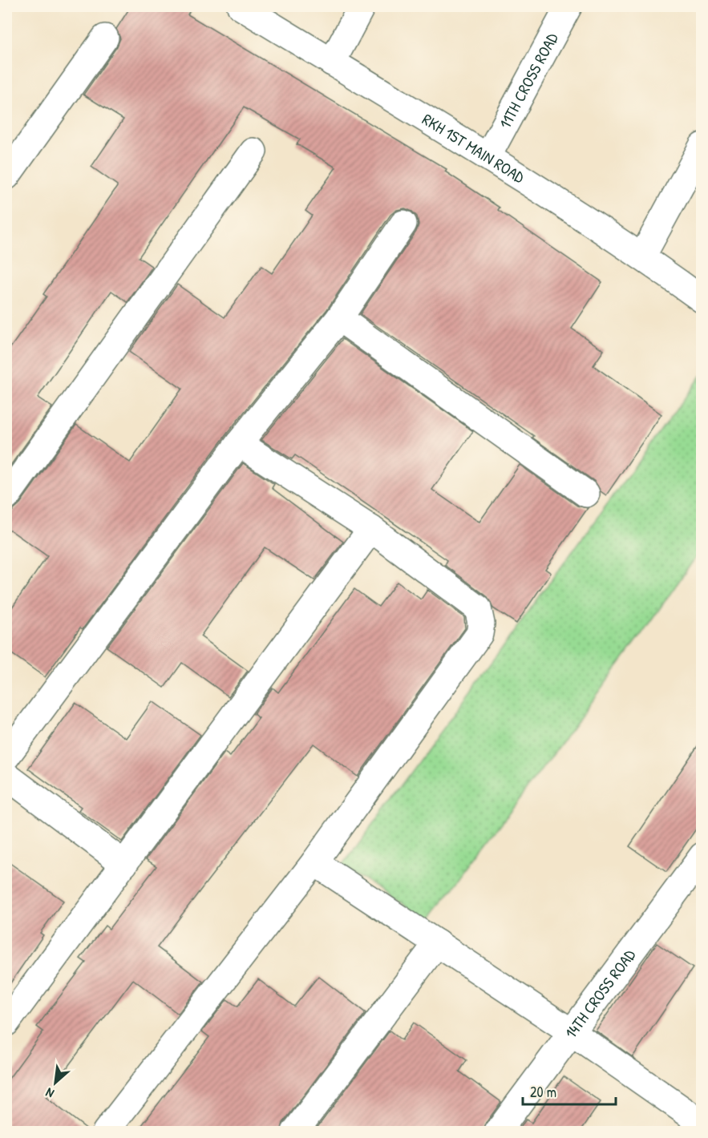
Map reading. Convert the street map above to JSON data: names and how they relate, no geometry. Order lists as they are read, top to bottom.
{
  "streets": {
    "street": ["11TH CROSS ROAD", "RKH 1ST MAIN ROAD", "14TH CROSS ROAD"]
  },
  "crossings": [
    ["11TH CROSS ROAD", "RKH 1ST MAIN ROAD"]
  ],
  "scale_bar": "20 m",
  "north": "bottom left"
}
